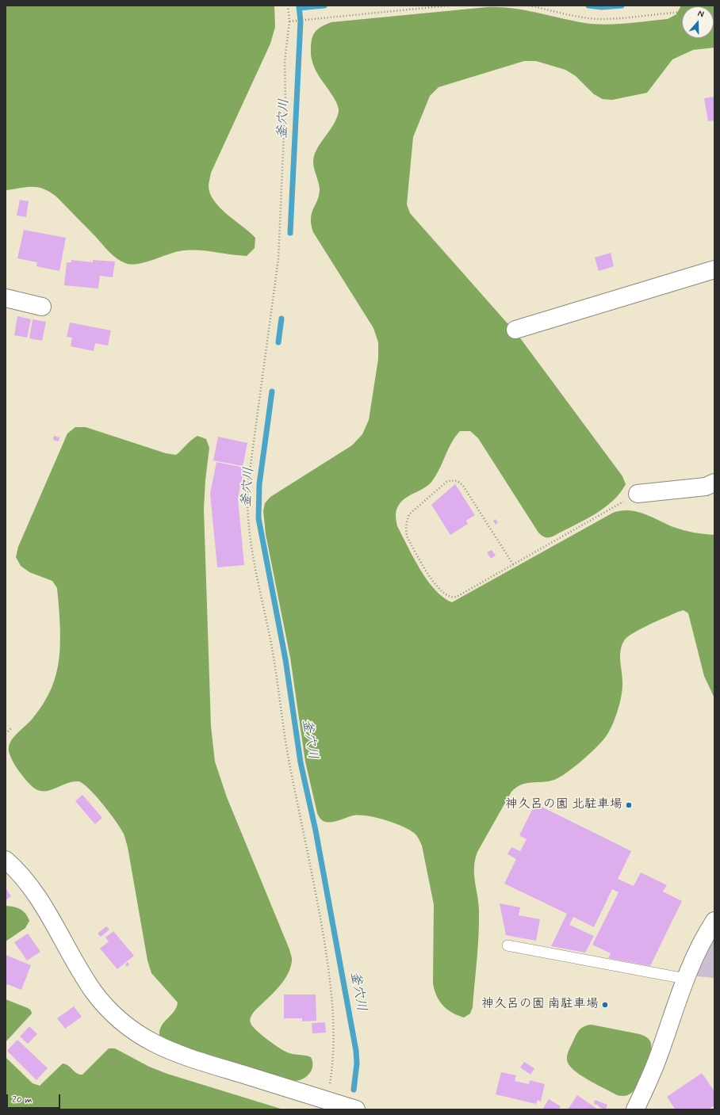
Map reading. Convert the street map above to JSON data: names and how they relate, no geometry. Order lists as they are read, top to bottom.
{
  "water": ["釜穴川"],
  "places": ["神久呂の園 北駐車場", "神久呂の園 南駐車場"],
  "scale_bar": "20 m",
  "north": "top"
}
